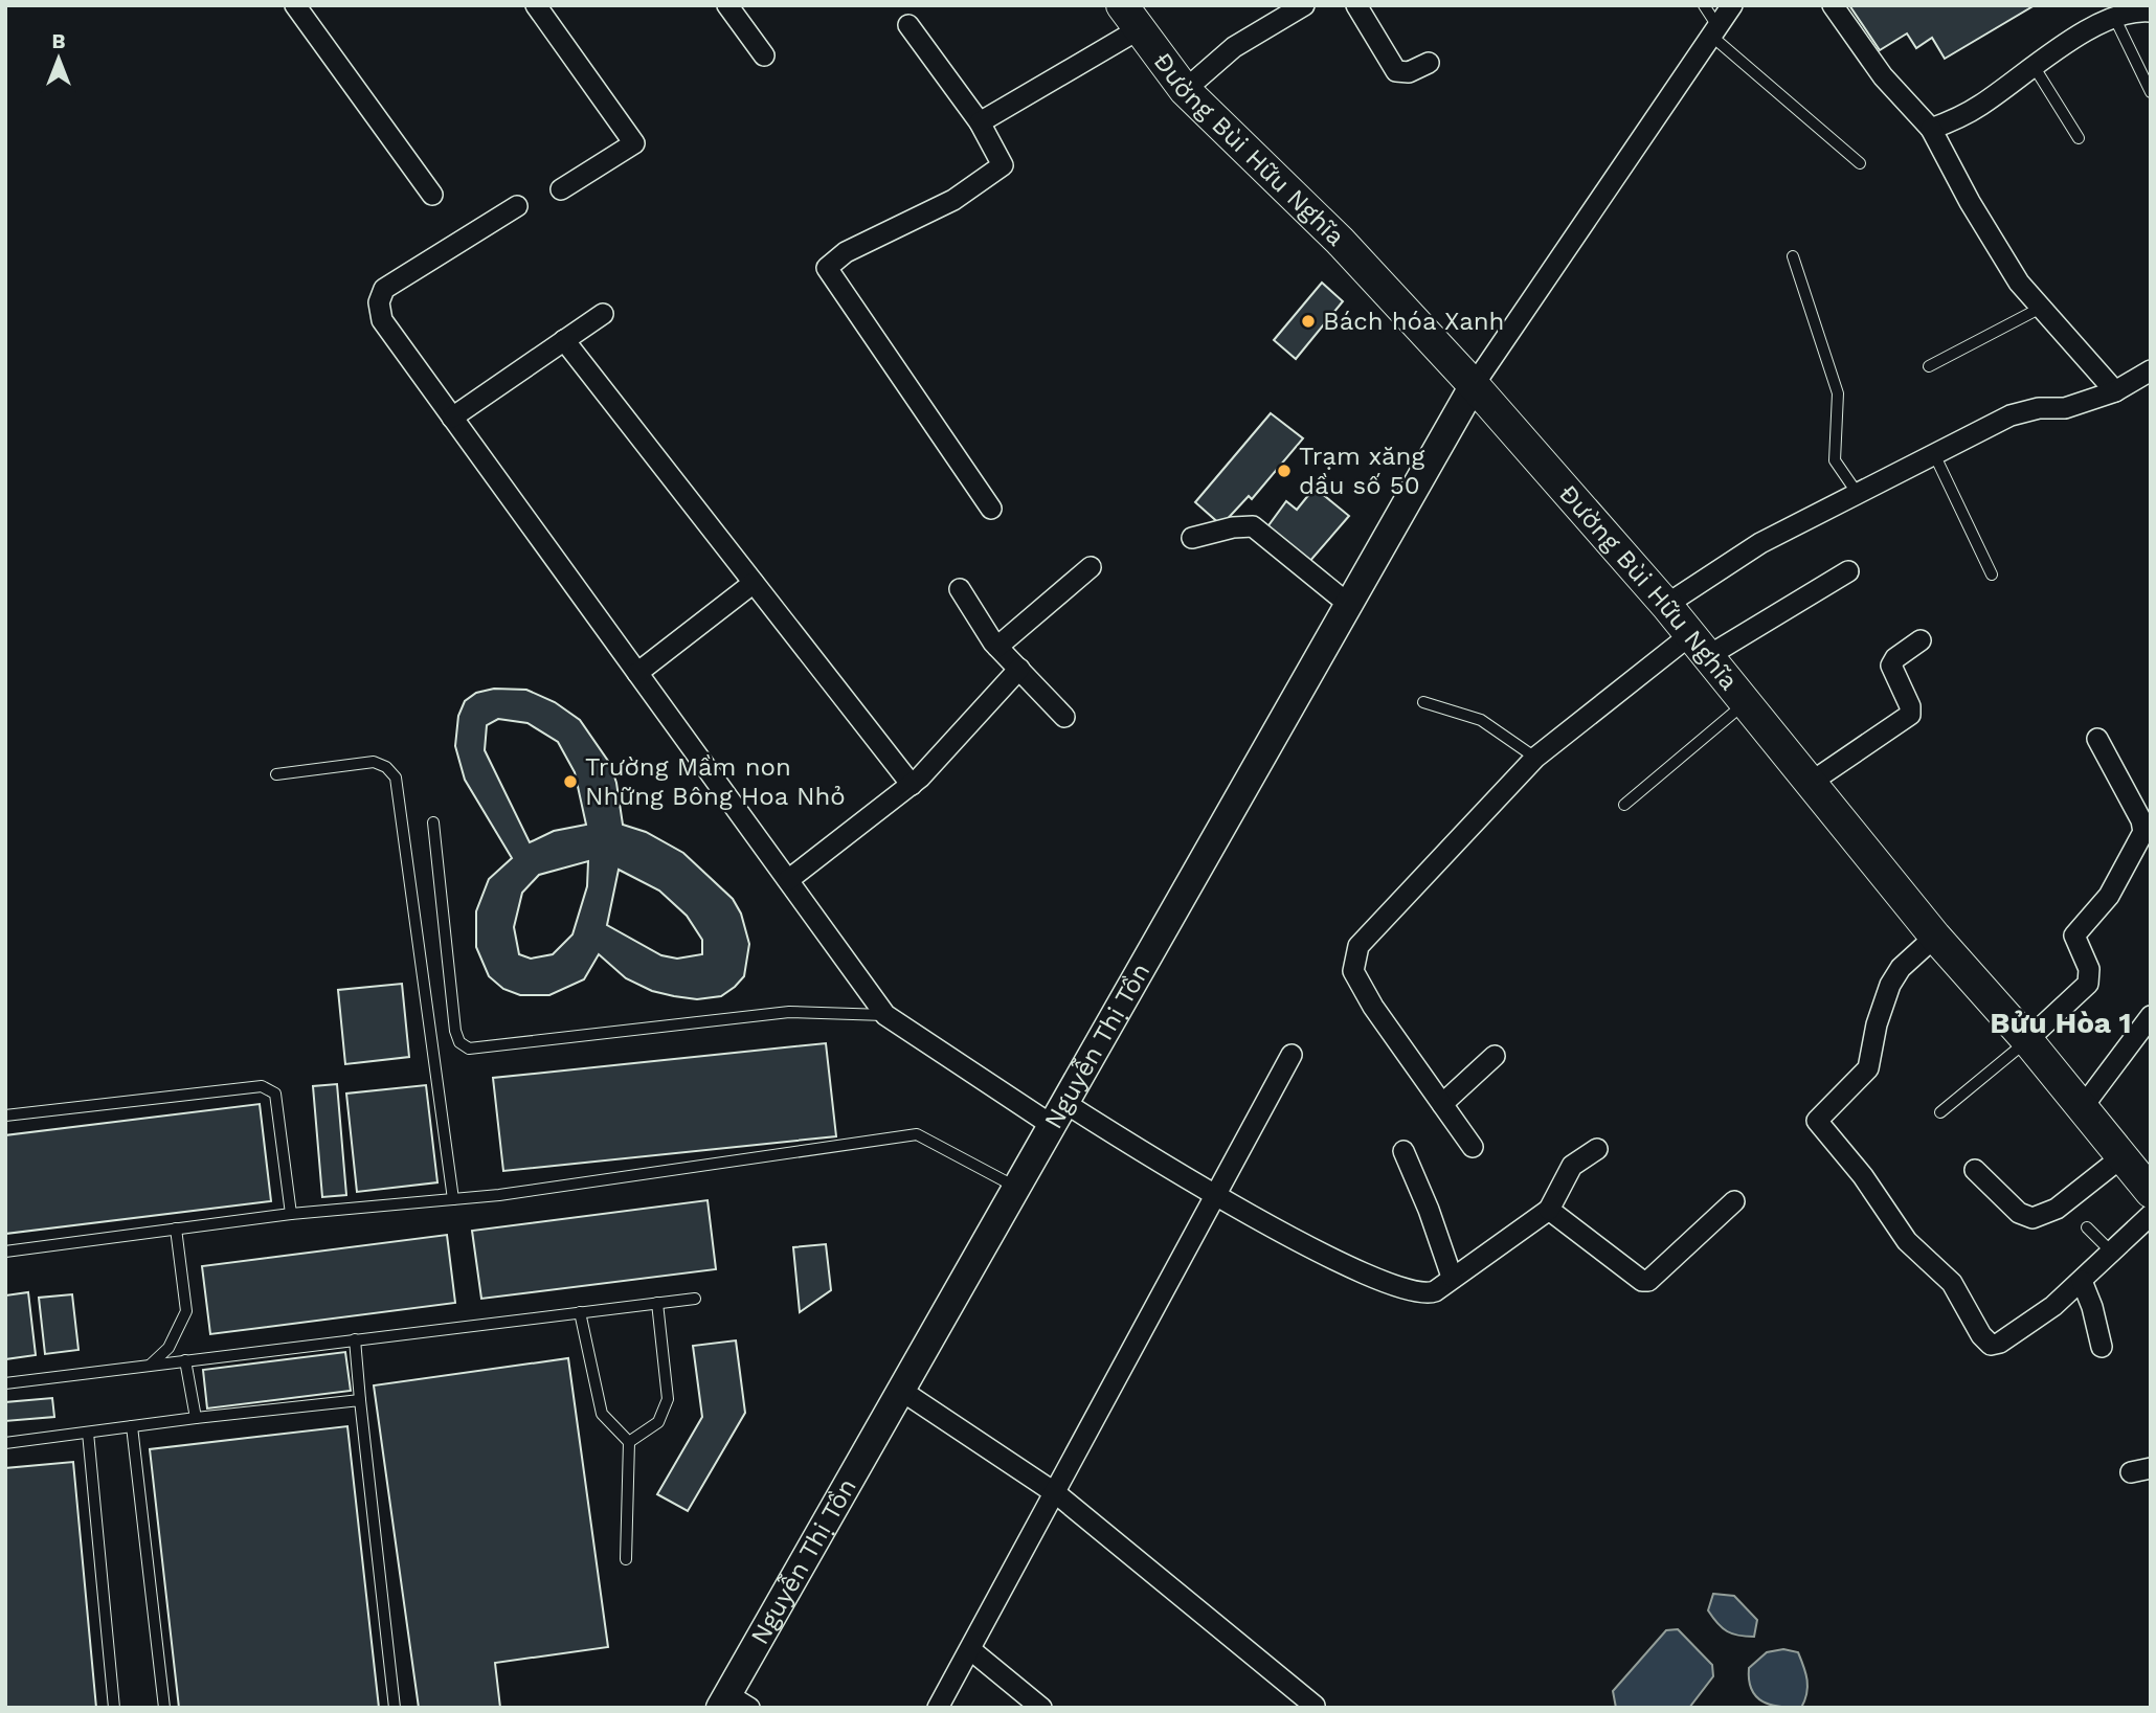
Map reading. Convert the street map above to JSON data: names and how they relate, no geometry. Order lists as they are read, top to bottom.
{
  "streets": {
    "main road": ["Đường Bùi Hữu Nghĩa"],
    "street": ["Nguyễn Thị Tồn"]
  },
  "crossings": [
    ["Đường Bùi Hữu Nghĩa", "Nguyễn Thị Tồn"]
  ],
  "districts": ["Bửu Hòa 1"],
  "places": ["Bách hóa Xanh", "Trạm xăng dầu số 50", "Trường Mầm non Những Bông Hoa Nhỏ"],
  "north": "top"
}
